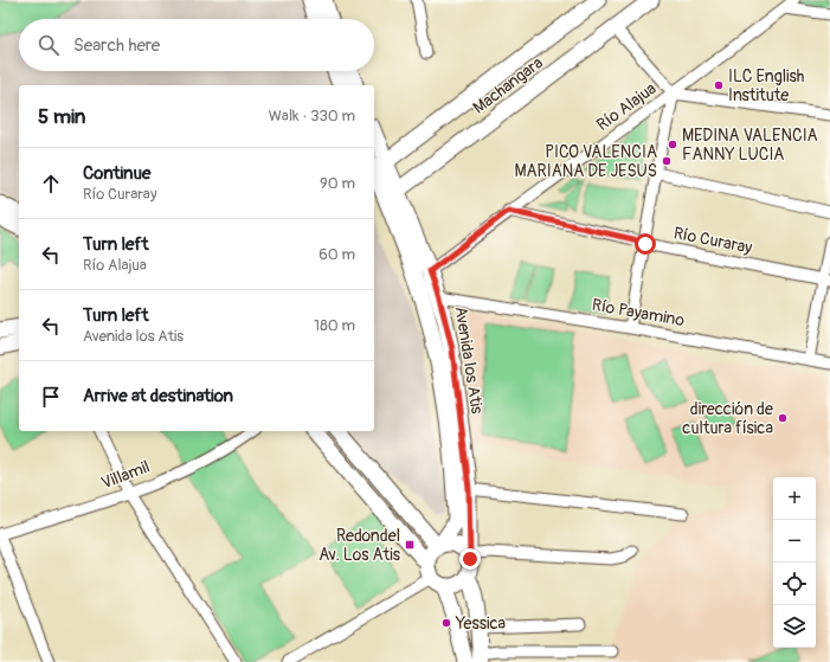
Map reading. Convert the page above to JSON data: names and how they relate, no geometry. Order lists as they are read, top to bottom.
{
  "streets": {
    "street": [
      "Machangara",
      "Río Alajua",
      "Río Curaray",
      "Río Payamino",
      "Avenida los Atis",
      "Villamil"
    ]
  },
  "crossings": [
    ["Machangara", "Avenida los Atis"],
    ["Río Alajua", "Río Curaray"],
    ["Río Alajua", "Avenida los Atis"],
    ["Río Payamino", "Avenida los Atis"]
  ],
  "places": {
    "other": [
      "ILC English Institute",
      "MEDINA VALENCIA FANNY LUCIA",
      "PICO VALENCIA MARIANA DE JESUS",
      "dirección de cultura física",
      "Yessica"
    ],
    "transit": ["Redondel Av. Los Atis"]
  },
  "page": {
    "search": "Search here",
    "heading": ["5 min", "Walk · 330 m"],
    "list": [
      ["Continue", "Río Curaray", "90 m"],
      ["Turn left", "Río Alajua", "60 m"],
      ["Turn left", "Avenida los Atis", "180 m"],
      "Arrive at destination"
    ],
    "map_buttons": ["+", "−"]
  }
}
